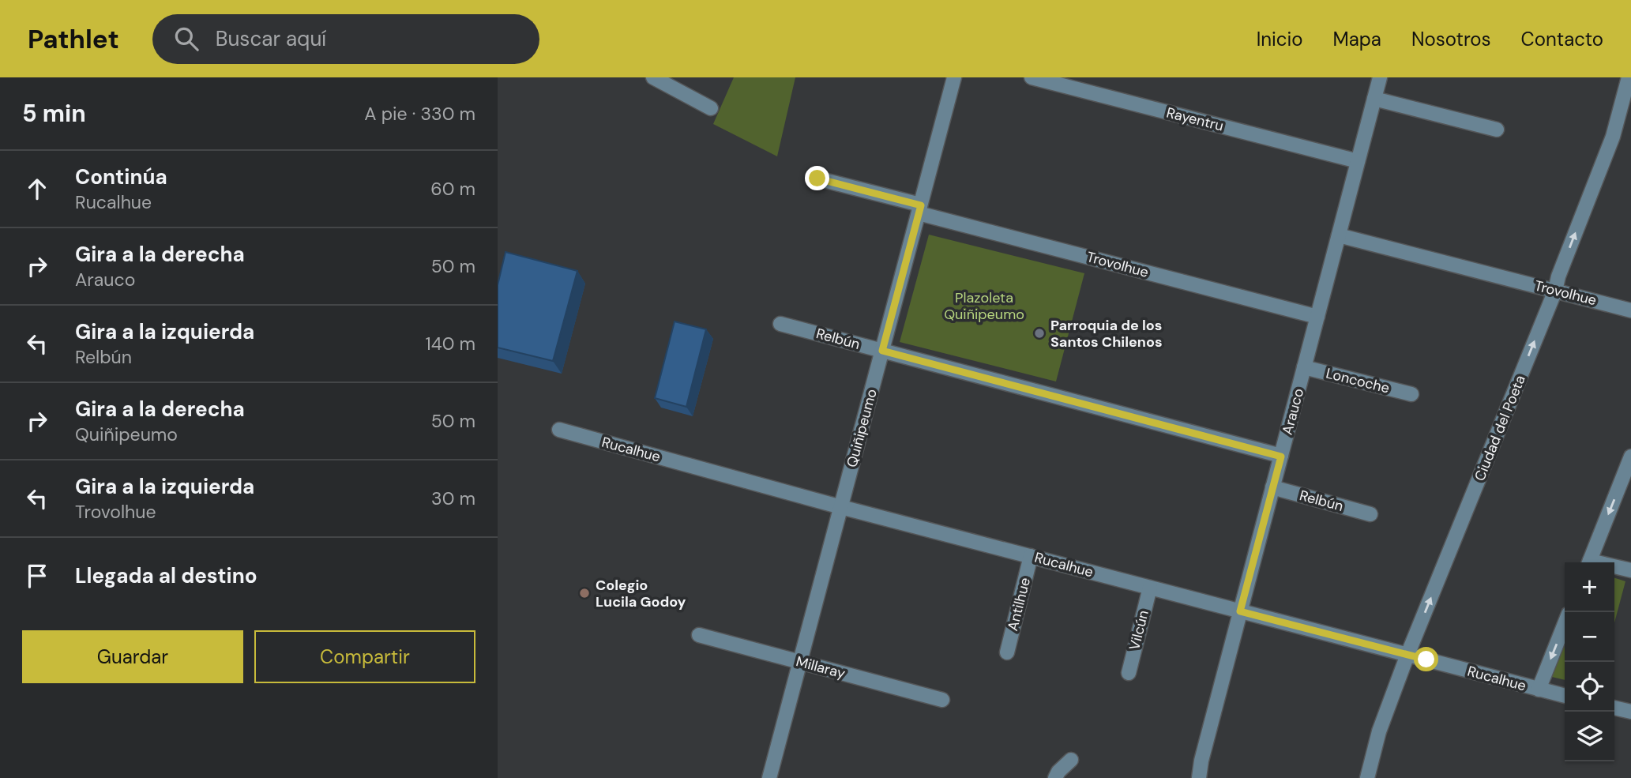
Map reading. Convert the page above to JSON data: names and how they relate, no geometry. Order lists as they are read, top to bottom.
{
  "streets": {
    "street": [
      "Rayentru",
      "Trovolhue",
      "Relbún",
      "Loncoche",
      "Arauco",
      "Quiñipeumo",
      "Ciudad del Poeta",
      "Rucalhue",
      "Antilhue",
      "Vilcún",
      "Millaray"
    ]
  },
  "crossings": [
    ["Rayentru", "Arauco"],
    ["Trovolhue", "Arauco"],
    ["Trovolhue", "Quiñipeumo"],
    ["Trovolhue", "Ciudad del Poeta"],
    ["Relbún", "Arauco"],
    ["Relbún", "Quiñipeumo"],
    ["Loncoche", "Arauco"],
    ["Arauco", "Rucalhue"],
    ["Quiñipeumo", "Rucalhue"],
    ["Quiñipeumo", "Millaray"],
    ["Ciudad del Poeta", "Rucalhue"],
    ["Rucalhue", "Antilhue"],
    ["Rucalhue", "Vilcún"]
  ],
  "one_way": ["Ciudad del Poeta"],
  "parks": ["Plazoleta Quiñipeumo"],
  "places": ["Parroquia de los Santos Chilenos", "Colegio Lucila Godoy"],
  "page": {
    "header": "Pathlet",
    "search": "Buscar aquí",
    "nav": [
      "Inicio",
      "Mapa",
      "Nosotros",
      "Contacto"
    ],
    "heading": ["5 min", "A pie · 330 m"],
    "list": [
      ["Continúa", "Rucalhue", "60 m"],
      ["Gira a la derecha", "Arauco", "50 m"],
      ["Gira a la izquierda", "Relbún", "140 m"],
      ["Gira a la derecha", "Quiñipeumo", "50 m"],
      ["Gira a la izquierda", "Trovolhue", "30 m"],
      "Llegada al destino"
    ],
    "map_buttons": ["+", "−"],
    "buttons": ["Guardar", "Compartir"]
  }
}
